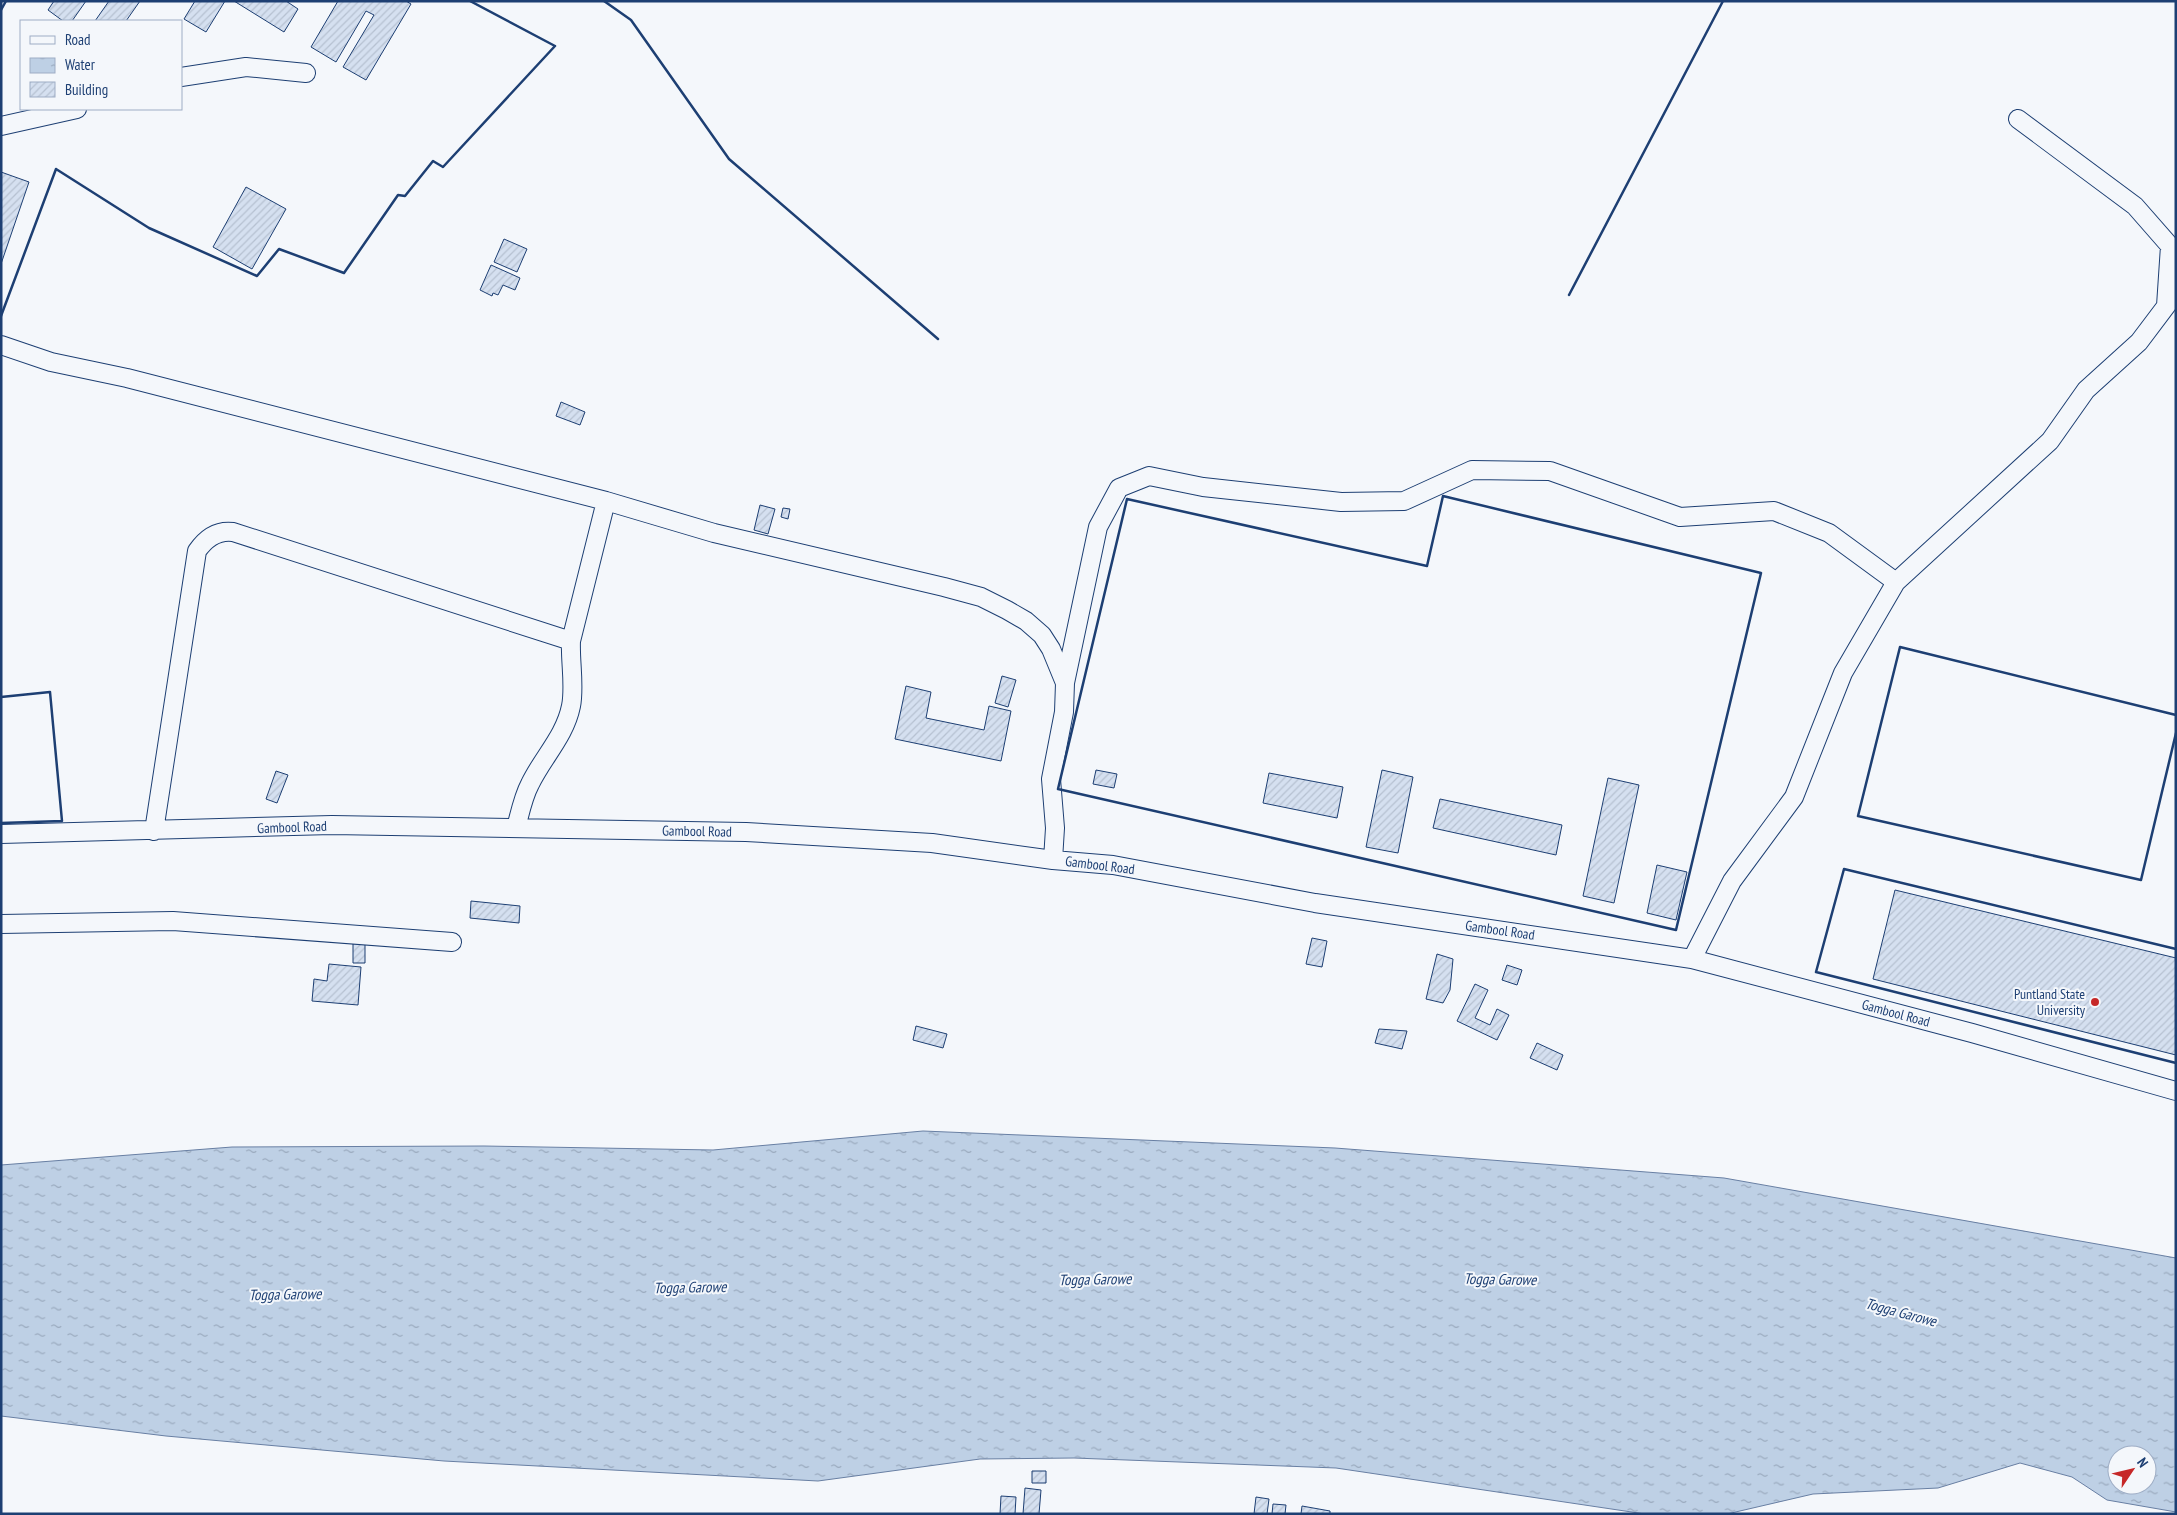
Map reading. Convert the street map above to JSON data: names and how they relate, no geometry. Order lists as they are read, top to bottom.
{
  "streets": {
    "street": ["Gambool Road"]
  },
  "water": ["Togga Garowe"],
  "places": ["Puntland State University"],
  "legend": ["Road", "Water", "Building"],
  "north": "top right"
}
